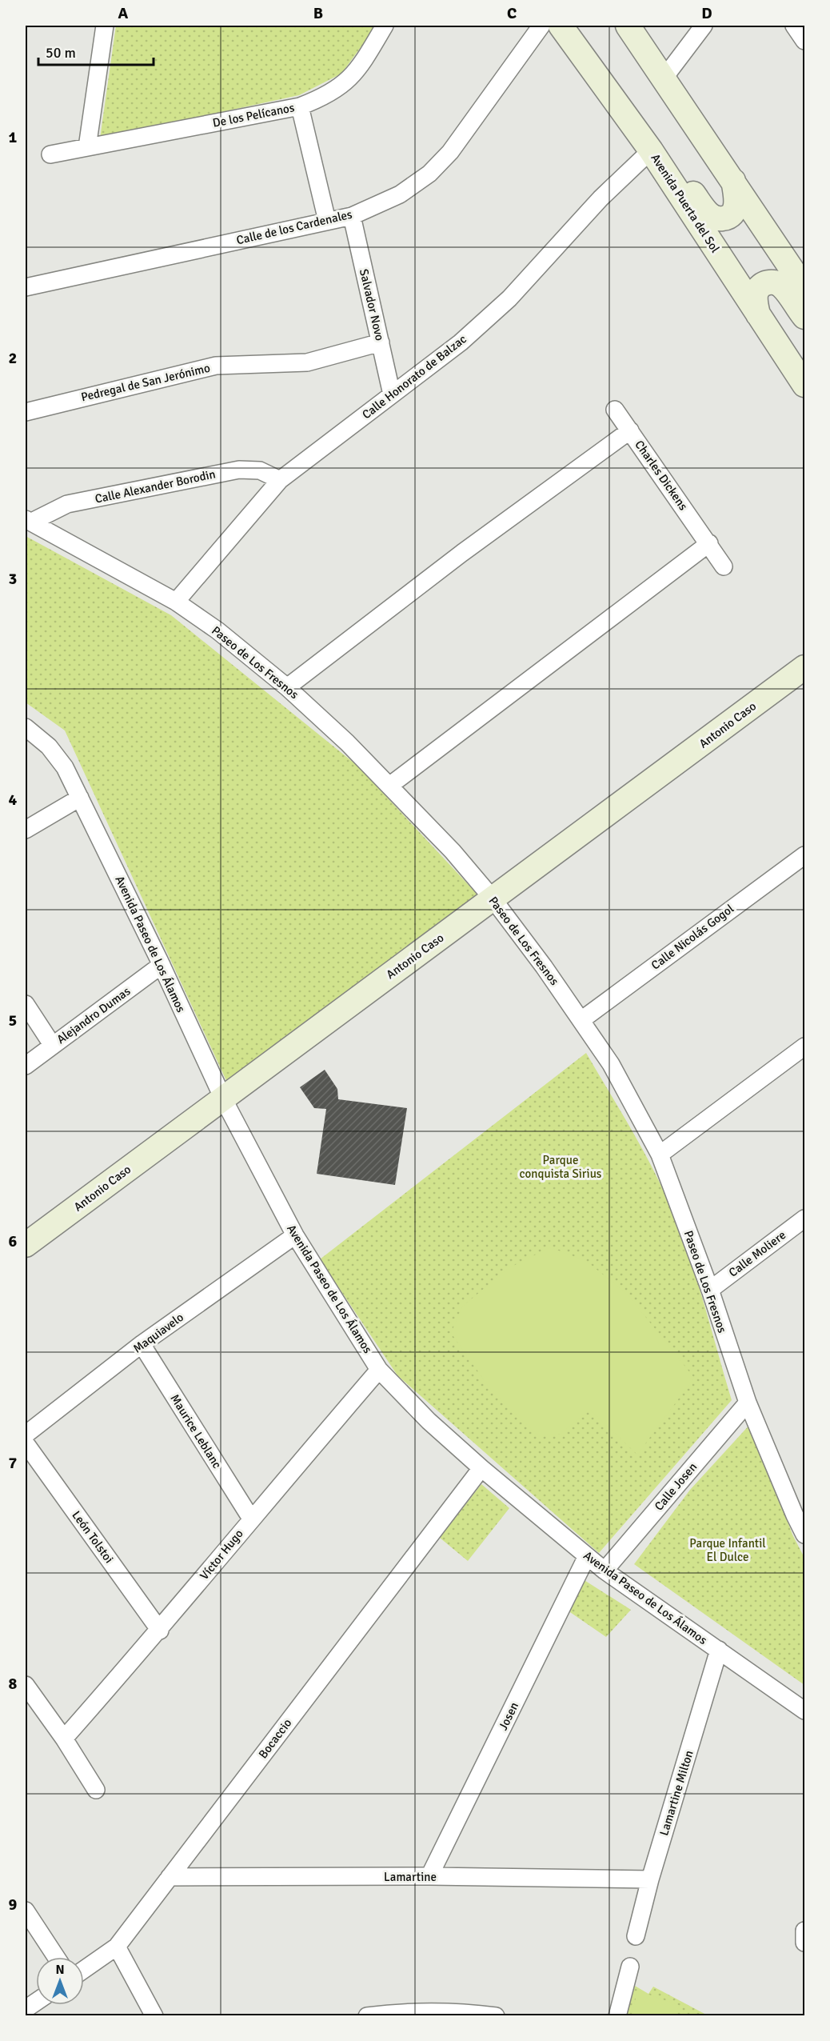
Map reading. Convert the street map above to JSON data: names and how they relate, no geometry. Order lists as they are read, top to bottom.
{
  "streets": {
    "main road": ["Avenida Puerta del Sol", "Antonio Caso"],
    "street": [
      "De los Pelícanos",
      "Calle de los Cardenales",
      "Salvador Novo",
      "Calle Honorato de Balzac",
      "Pedregal de San Jerónimo",
      "Charles Dickens",
      "Calle Alexander Borodin",
      "Paseo de Los Fresnos",
      "Calle Nicolás Gogol",
      "Avenida Paseo de Los Álamos",
      "Alejandro Dumas",
      "Calle Moliere",
      "Maquiavelo",
      "Maurice Leblanc",
      "Calle Josen",
      "León Tolstoi",
      "Víctor Hugo",
      "Josen",
      "Bocaccio",
      "Lamartine Milton",
      "Lamartine"
    ]
  },
  "crossings": [
    ["Avenida Puerta del Sol", "Calle Honorato de Balzac"],
    ["Calle de los Cardenales", "Salvador Novo"],
    ["Salvador Novo", "Calle Honorato de Balzac"],
    ["Salvador Novo", "Pedregal de San Jerónimo"],
    ["Calle Honorato de Balzac", "Calle Alexander Borodin"],
    ["Calle Honorato de Balzac", "Paseo de Los Fresnos"],
    ["Charles Dickens", "Paseo de Los Fresnos"],
    ["Calle Alexander Borodin", "Paseo de Los Fresnos"],
    ["Paseo de Los Fresnos", "Antonio Caso"],
    ["Paseo de Los Fresnos", "Calle Nicolás Gogol"],
    ["Paseo de Los Fresnos", "Calle Moliere"],
    ["Paseo de Los Fresnos", "Calle Josen"],
    ["Antonio Caso", "Avenida Paseo de Los Álamos"],
    ["Avenida Paseo de Los Álamos", "Alejandro Dumas"],
    ["Avenida Paseo de Los Álamos", "Maquiavelo"],
    ["Avenida Paseo de Los Álamos", "Calle Josen"],
    ["Avenida Paseo de Los Álamos", "Víctor Hugo"],
    ["Avenida Paseo de Los Álamos", "Josen"],
    ["Avenida Paseo de Los Álamos", "Bocaccio"],
    ["Avenida Paseo de Los Álamos", "Lamartine Milton"],
    ["Maquiavelo", "Maurice Leblanc"],
    ["Maurice Leblanc", "Víctor Hugo"],
    ["León Tolstoi", "Víctor Hugo"],
    ["Josen", "Lamartine"],
    ["Bocaccio", "Lamartine"],
    ["Lamartine Milton", "Lamartine"]
  ],
  "parks": ["Parque conquista Sirius", "Parque Infantil El Dulce"],
  "scale_bar": "50 m",
  "north": "top",
  "grid": {
    "columns": [
      "A",
      "B",
      "C",
      "D"
    ],
    "rows": [
      "1",
      "2",
      "3",
      "4",
      "5",
      "6",
      "7",
      "8",
      "9"
    ]
  }
}
